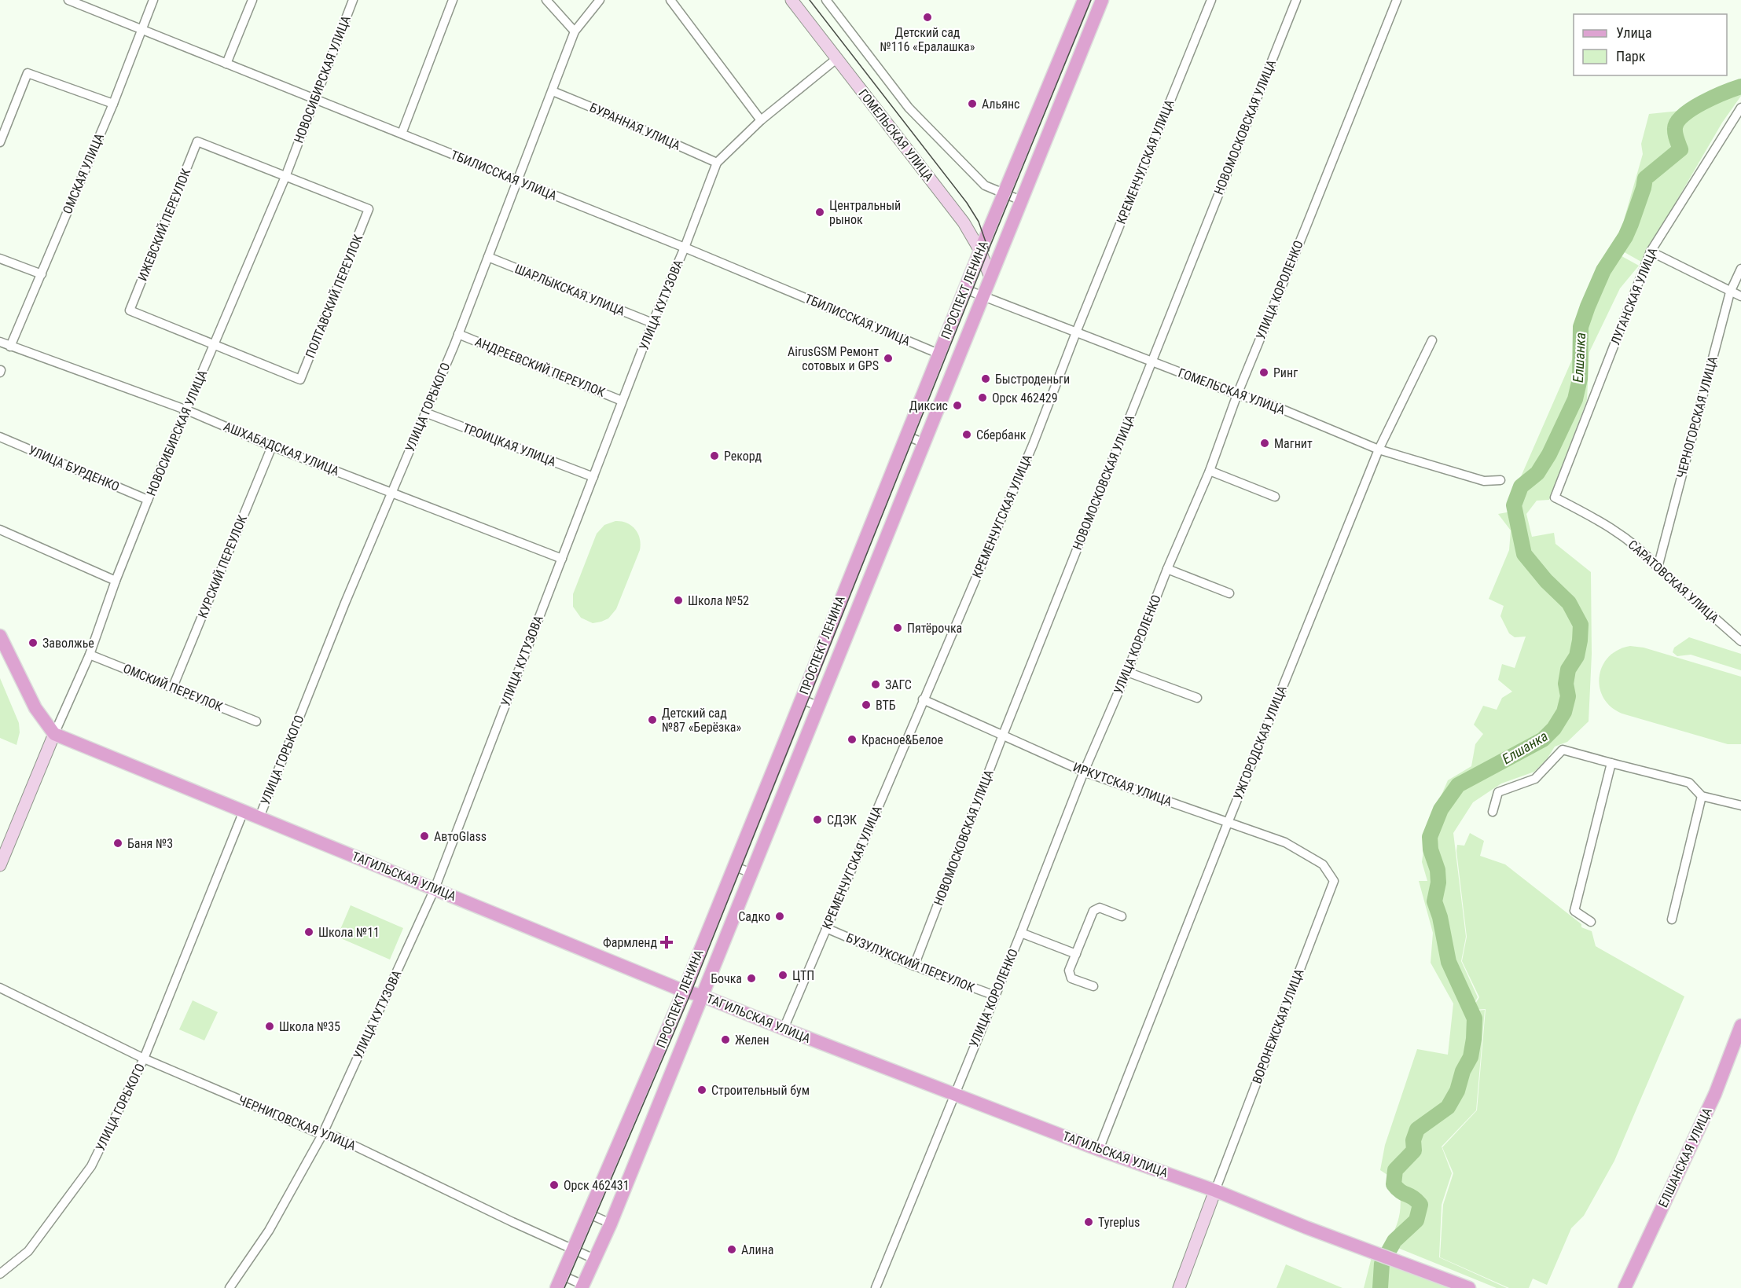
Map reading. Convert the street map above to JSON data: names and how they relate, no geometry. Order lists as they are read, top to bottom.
{
  "streets": {
    "main road": ["ПРОСПЕКТ ЛЕНИНА", "ТАГИЛЬСКАЯ УЛИЦА", "ЕЛШАНСКАЯ УЛИЦА"],
    "street": [
      "НОВОСИБИРСКАЯ УЛИЦА",
      "БУРАННАЯ УЛИЦА",
      "НОВОМОСКОВСКАЯ УЛИЦА",
      "ГОМЕЛЬСКАЯ УЛИЦА",
      "КРЕМЕНЧУГСКАЯ УЛИЦА",
      "ОМСКАЯ УЛИЦА",
      "ТБИЛИССКАЯ УЛИЦА",
      "ИЖЕВСКИЙ ПЕРЕУЛОК",
      "ШАРЛЫКСКАЯ УЛИЦА",
      "УЛИЦА КОРОЛЕНКО",
      "ПОЛТАВСКИЙ ПЕРЕУЛОК",
      "ЛУГАНСКАЯ УЛИЦА",
      "УЛИЦА КУТУЗОВА",
      "АНДРЕЕВСКИЙ ПЕРЕУЛОК",
      "УЛИЦА ГОРЬКОГО",
      "ЧЕРНОГОРСКАЯ УЛИЦА",
      "ТРОИЦКАЯ УЛИЦА",
      "АШХАБАДСКАЯ УЛИЦА",
      "УЛИЦА БУРДЕНКО",
      "КУРСКИЙ ПЕРЕУЛОК",
      "САРАТОВСКАЯ УЛИЦА",
      "ОМСКИЙ ПЕРЕУЛОК",
      "УЖГОРОДСКАЯ УЛИЦА",
      "ИРКУТСКАЯ УЛИЦА",
      "БУЗУЛУКСКИЙ ПЕРЕУЛОК",
      "ВОРОНЕЖСКАЯ УЛИЦА",
      "ЧЕРНИГОВСКАЯ УЛИЦА"
    ]
  },
  "crossings": [
    ["НОВОСИБИРСКАЯ УЛИЦА", "ТБИЛИССКАЯ УЛИЦА"],
    ["НОВОСИБИРСКАЯ УЛИЦА", "ИЖЕВСКИЙ ПЕРЕУЛОК"],
    ["НОВОСИБИРСКАЯ УЛИЦА", "ПОЛТАВСКИЙ ПЕРЕУЛОК"],
    ["НОВОСИБИРСКАЯ УЛИЦА", "АШХАБАДСКАЯ УЛИЦА"],
    ["НОВОСИБИРСКАЯ УЛИЦА", "УЛИЦА БУРДЕНКО"],
    ["НОВОСИБИРСКАЯ УЛИЦА", "ОМСКИЙ ПЕРЕУЛОК"],
    ["НОВОСИБИРСКАЯ УЛИЦА", "ТАГИЛЬСКАЯ УЛИЦА"],
    ["БУРАННАЯ УЛИЦА", "УЛИЦА КУТУЗОВА"],
    ["БУРАННАЯ УЛИЦА", "УЛИЦА ГОРЬКОГО"],
    ["НОВОМОСКОВСКАЯ УЛИЦА", "ГОМЕЛЬСКАЯ УЛИЦА"],
    ["НОВОМОСКОВСКАЯ УЛИЦА", "ИРКУТСКАЯ УЛИЦА"],
    ["НОВОМОСКОВСКАЯ УЛИЦА", "БУЗУЛУКСКИЙ ПЕРЕУЛОК"],
    ["ГОМЕЛЬСКАЯ УЛИЦА", "КРЕМЕНЧУГСКАЯ УЛИЦА"],
    ["ГОМЕЛЬСКАЯ УЛИЦА", "ПРОСПЕКТ ЛЕНИНА"],
    ["ГОМЕЛЬСКАЯ УЛИЦА", "УЛИЦА КОРОЛЕНКО"],
    ["ГОМЕЛЬСКАЯ УЛИЦА", "УЛИЦА КУТУЗОВА"],
    ["ГОМЕЛЬСКАЯ УЛИЦА", "УЖГОРОДСКАЯ УЛИЦА"],
    ["КРЕМЕНЧУГСКАЯ УЛИЦА", "ИРКУТСКАЯ УЛИЦА"],
    ["КРЕМЕНЧУГСКАЯ УЛИЦА", "ТАГИЛЬСКАЯ УЛИЦА"],
    ["КРЕМЕНЧУГСКАЯ УЛИЦА", "БУЗУЛУКСКИЙ ПЕРЕУЛОК"],
    ["ОМСКАЯ УЛИЦА", "ТБИЛИССКАЯ УЛИЦА"],
    ["ОМСКАЯ УЛИЦА", "АШХАБАДСКАЯ УЛИЦА"],
    ["ТБИЛИССКАЯ УЛИЦА", "ПРОСПЕКТ ЛЕНИНА"],
    ["ТБИЛИССКАЯ УЛИЦА", "УЛИЦА КУТУЗОВА"],
    ["ТБИЛИССКАЯ УЛИЦА", "УЛИЦА ГОРЬКОГО"],
    ["ИЖЕВСКИЙ ПЕРЕУЛОК", "ПОЛТАВСКИЙ ПЕРЕУЛОК"],
    ["ШАРЛЫКСКАЯ УЛИЦА", "УЛИЦА КУТУЗОВА"],
    ["ШАРЛЫКСКАЯ УЛИЦА", "УЛИЦА ГОРЬКОГО"],
    ["ПРОСПЕКТ ЛЕНИНА", "ТАГИЛЬСКАЯ УЛИЦА"],
    ["ПРОСПЕКТ ЛЕНИНА", "ЧЕРНИГОВСКАЯ УЛИЦА"],
    ["УЛИЦА КОРОЛЕНКО", "ИРКУТСКАЯ УЛИЦА"],
    ["УЛИЦА КОРОЛЕНКО", "ТАГИЛЬСКАЯ УЛИЦА"],
    ["УЛИЦА КОРОЛЕНКО", "БУЗУЛУКСКИЙ ПЕРЕУЛОК"],
    ["ЛУГАНСКАЯ УЛИЦА", "САРАТОВСКАЯ УЛИЦА"],
    ["УЛИЦА КУТУЗОВА", "АНДРЕЕВСКИЙ ПЕРЕУЛОК"],
    ["УЛИЦА КУТУЗОВА", "ТРОИЦКАЯ УЛИЦА"],
    ["УЛИЦА КУТУЗОВА", "АШХАБАДСКАЯ УЛИЦА"],
    ["УЛИЦА КУТУЗОВА", "ТАГИЛЬСКАЯ УЛИЦА"],
    ["УЛИЦА КУТУЗОВА", "ЧЕРНИГОВСКАЯ УЛИЦА"],
    ["АНДРЕЕВСКИЙ ПЕРЕУЛОК", "УЛИЦА ГОРЬКОГО"],
    ["УЛИЦА ГОРЬКОГО", "ТРОИЦКАЯ УЛИЦА"],
    ["УЛИЦА ГОРЬКОГО", "АШХАБАДСКАЯ УЛИЦА"],
    ["УЛИЦА ГОРЬКОГО", "ТАГИЛЬСКАЯ УЛИЦА"],
    ["УЛИЦА ГОРЬКОГО", "ЧЕРНИГОВСКАЯ УЛИЦА"],
    ["ЧЕРНОГОРСКАЯ УЛИЦА", "САРАТОВСКАЯ УЛИЦА"],
    ["АШХАБАДСКАЯ УЛИЦА", "КУРСКИЙ ПЕРЕУЛОК"],
    ["КУРСКИЙ ПЕРЕУЛОК", "ОМСКИЙ ПЕРЕУЛОК"],
    ["УЖГОРОДСКАЯ УЛИЦА", "ИРКУТСКАЯ УЛИЦА"],
    ["УЖГОРОДСКАЯ УЛИЦА", "ТАГИЛЬСКАЯ УЛИЦА"],
    ["ИРКУТСКАЯ УЛИЦА", "ВОРОНЕЖСКАЯ УЛИЦА"],
    ["ТАГИЛЬСКАЯ УЛИЦА", "ВОРОНЕЖСКАЯ УЛИЦА"]
  ],
  "water": ["Елшанка"],
  "places": {
    "other": [
      "Детский сад №116 «Ералашка»",
      "Альянс",
      "Центральный рынок",
      "AirusGSM Ремонт сотовых и GPS",
      "Ринг",
      "Быстроденьги",
      "Орск 462429",
      "Диксис",
      "Сбербанк",
      "Магнит",
      "Рекорд",
      "Школа №52",
      "Пятёрочка",
      "Заволжье",
      "ЗАГС",
      "ВТБ",
      "Детский сад №87 «Берёзка»",
      "Красное&Белое",
      "СДЭК",
      "АвтоGlass",
      "Баня №3",
      "Садко",
      "Школа №11",
      "ЦТП",
      "Бочка",
      "Школа №35",
      "Желен",
      "Строительный бум",
      "Орск 462431",
      "Tyreplus",
      "Алина"
    ],
    "health": ["Фармленд"]
  },
  "legend": ["Улица", "Парк"]
}
